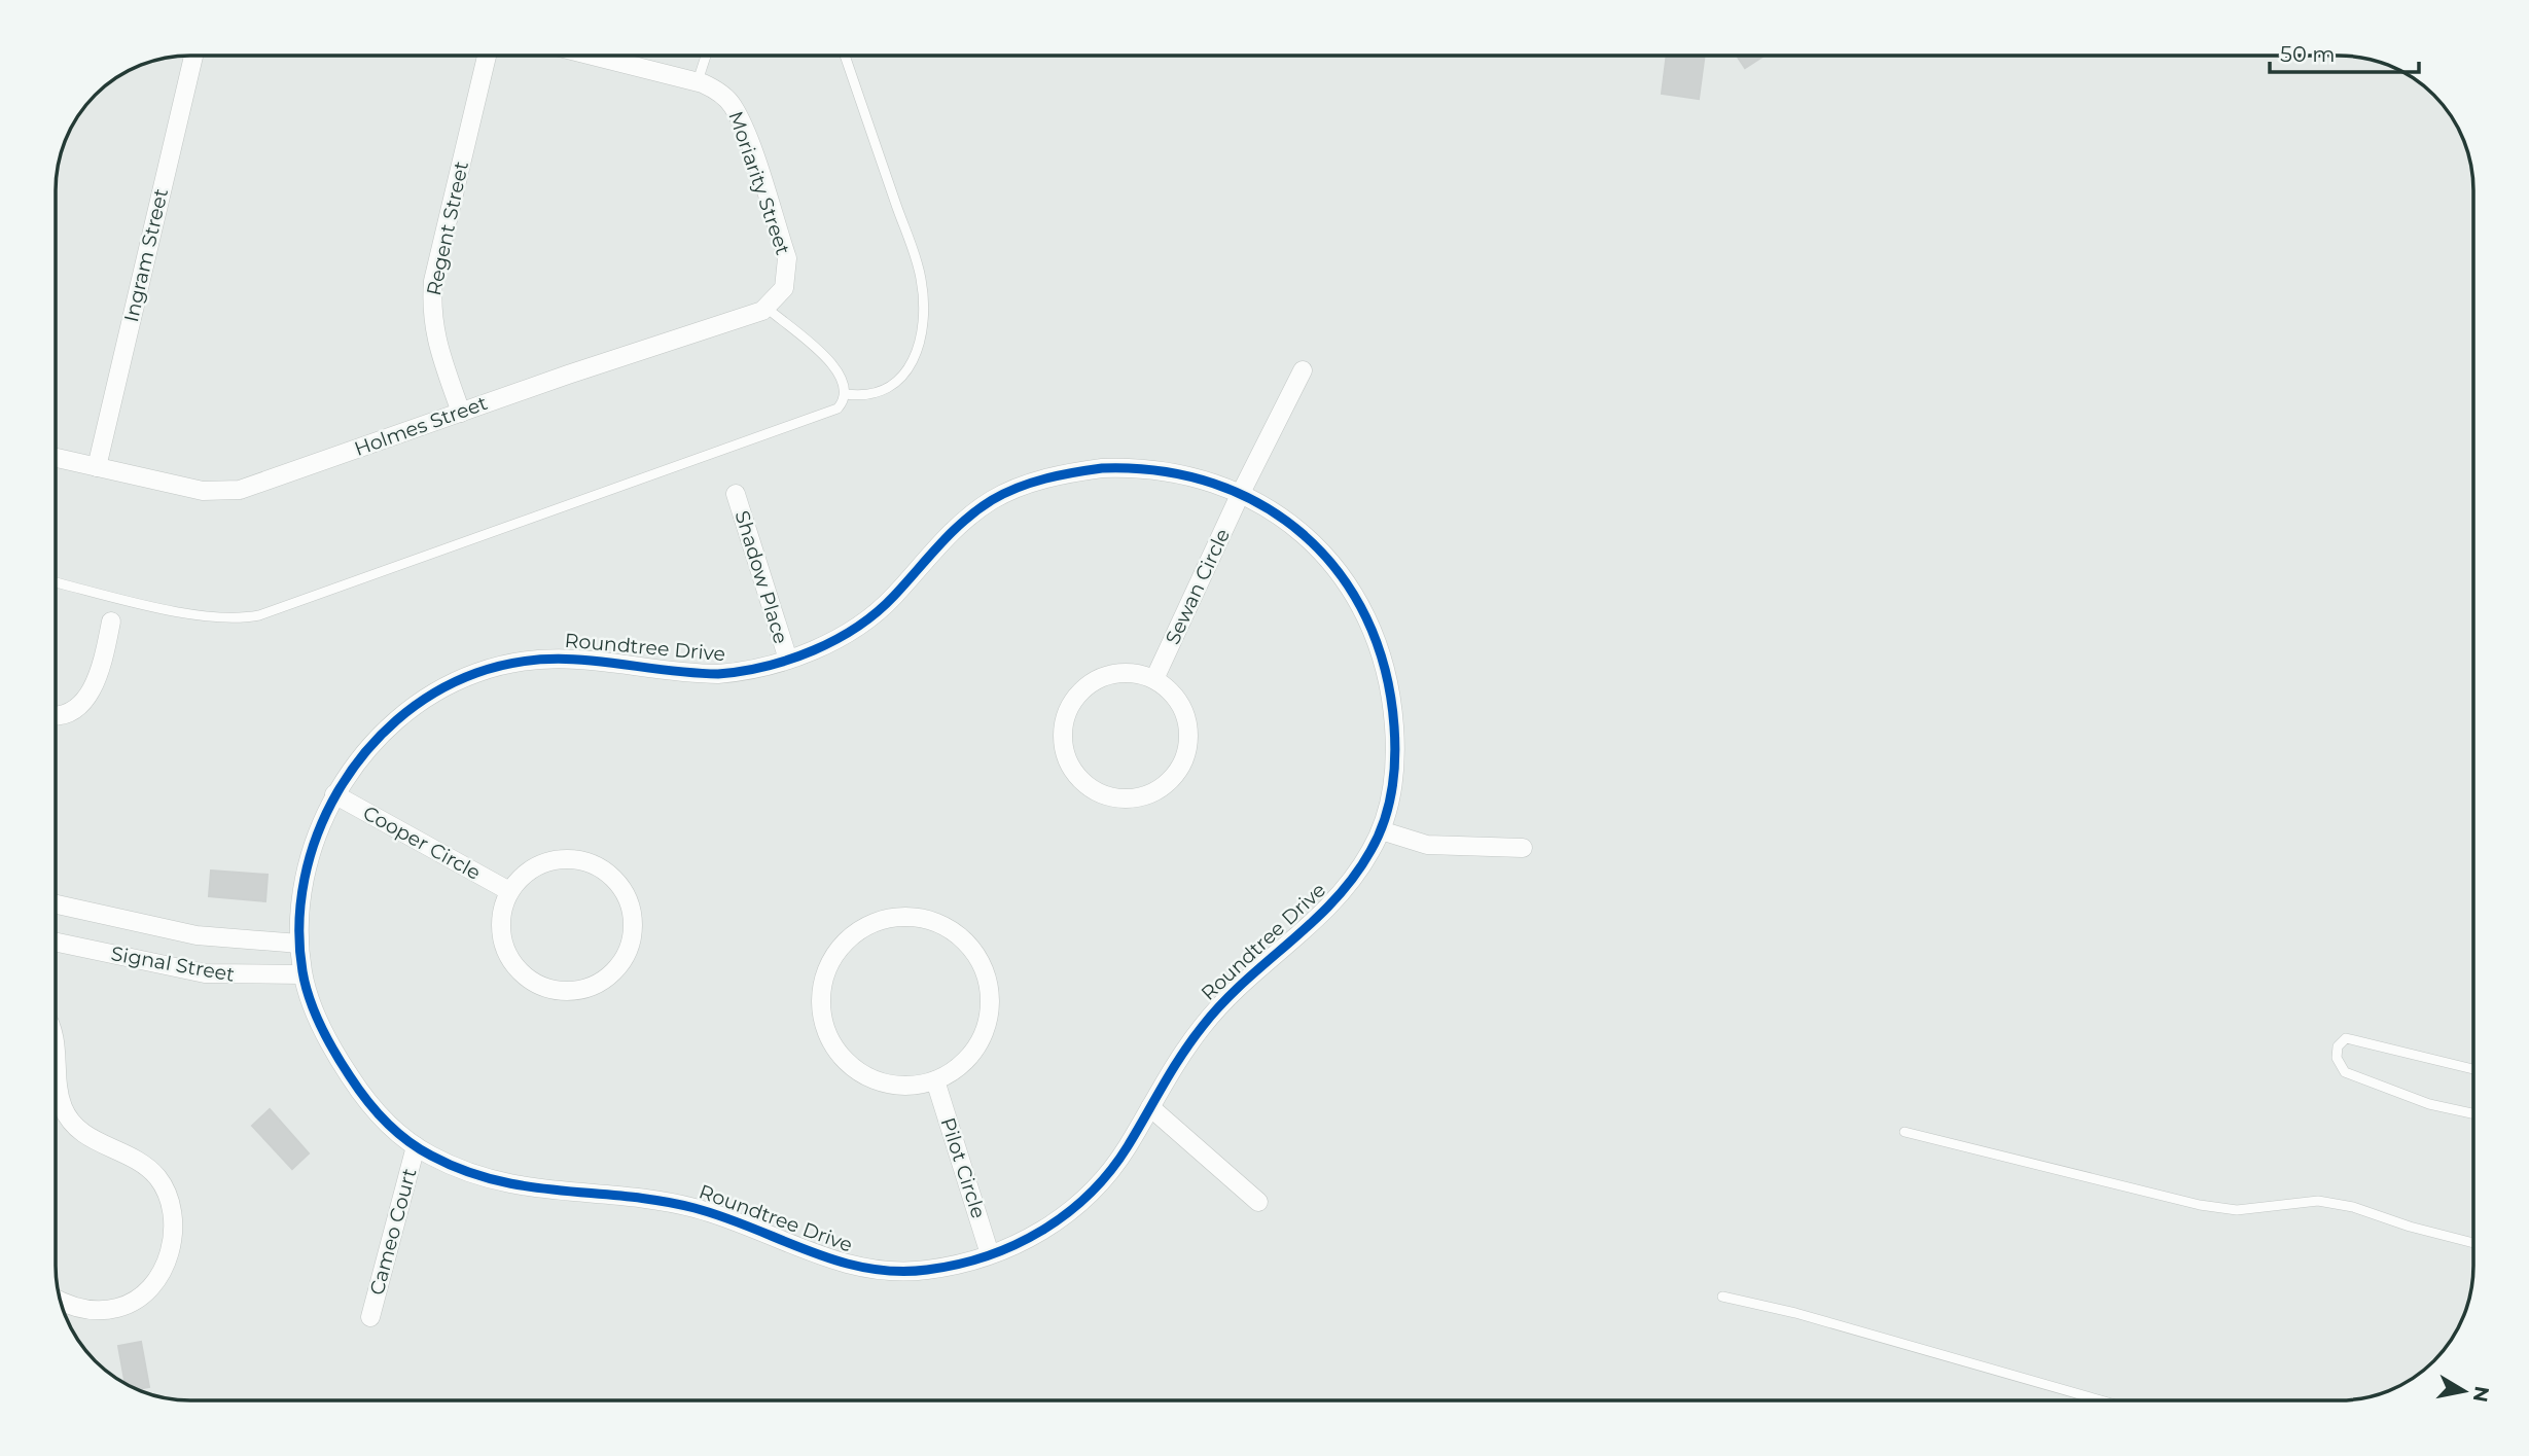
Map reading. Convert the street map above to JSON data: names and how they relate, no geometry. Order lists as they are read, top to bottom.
{
  "streets": {
    "street": [
      "Moriarity Street",
      "Regent Street",
      "Ingram Street",
      "Holmes Street",
      "Shadow Place",
      "Sewan Circle",
      "Roundtree Drive",
      "Cooper Circle",
      "Signal Street",
      "Pilot Circle",
      "Cameo Court"
    ]
  },
  "crossings": [
    ["Moriarity Street", "Holmes Street"],
    ["Regent Street", "Holmes Street"],
    ["Ingram Street", "Holmes Street"],
    ["Shadow Place", "Roundtree Drive"],
    ["Sewan Circle", "Roundtree Drive"],
    ["Roundtree Drive", "Cooper Circle"],
    ["Roundtree Drive", "Signal Street"],
    ["Roundtree Drive", "Pilot Circle"],
    ["Roundtree Drive", "Cameo Court"]
  ],
  "scale_bar": "50 m",
  "north": "right"
}
